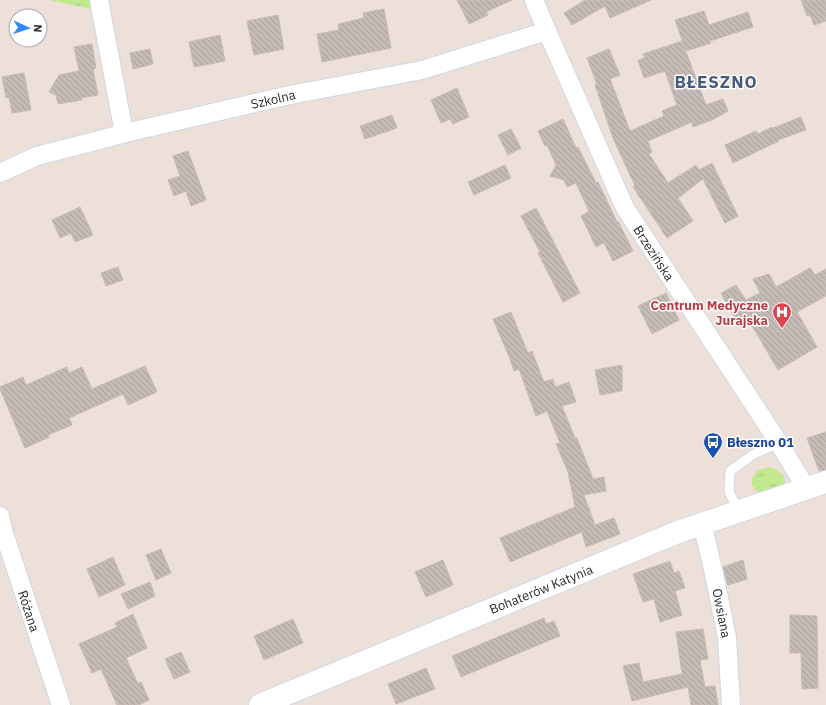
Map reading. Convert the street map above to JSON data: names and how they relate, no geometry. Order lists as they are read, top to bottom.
{
  "streets": {
    "street": [
      "Szkolna",
      "Brzezińska",
      "Bohaterów Katynia",
      "Różana",
      "Owsiana"
    ]
  },
  "crossings": [
    ["Szkolna", "Brzezińska"],
    ["Brzezińska", "Bohaterów Katynia"],
    ["Bohaterów Katynia", "Owsiana"]
  ],
  "districts": ["BŁESZNO"],
  "places": {
    "hospital": ["Centrum Medyczne Jurajska"],
    "bus stop": ["Błeszno 01"]
  },
  "north": "right"
}
